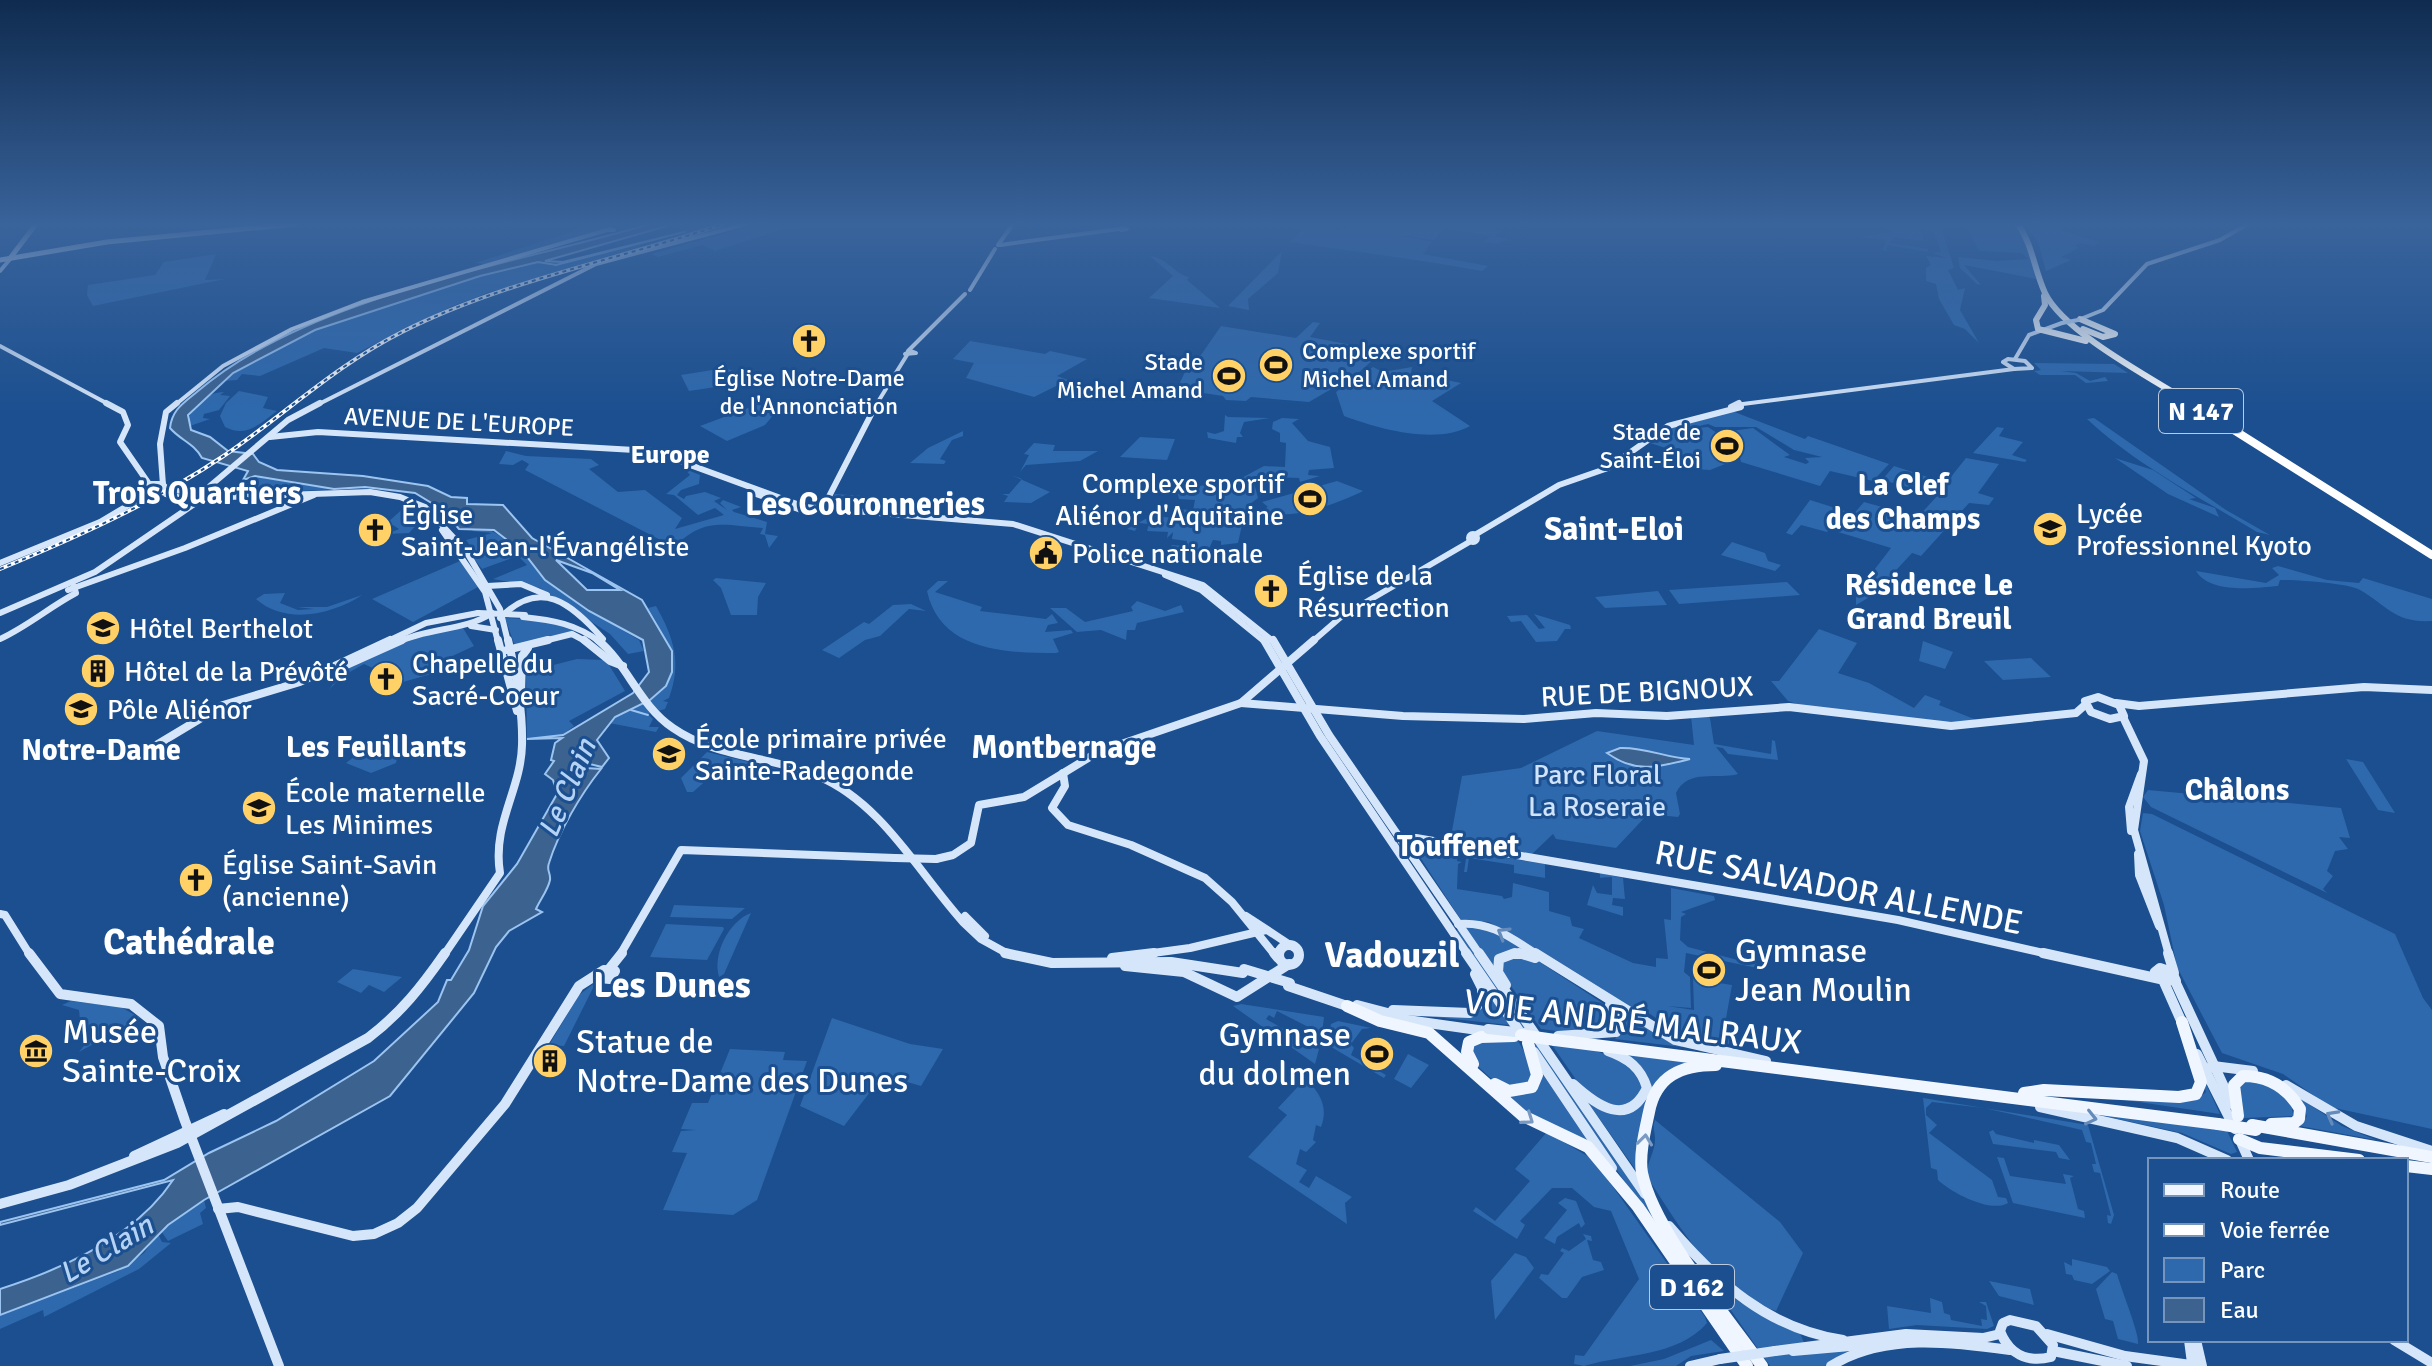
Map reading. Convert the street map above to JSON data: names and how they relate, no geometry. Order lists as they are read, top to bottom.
{
  "streets": {
    "highway": ["N 147"],
    "main road": [
      "AVENUE DE L'EUROPE",
      "RUE DE BIGNOUX",
      "RUE SALVADOR ALLENDE",
      "VOIE ANDRÉ MALRAUX",
      "D 162"
    ]
  },
  "crossings": [
    ["AVENUE DE L'EUROPE", "D 162"],
    ["RUE DE BIGNOUX", "D 162"],
    ["RUE SALVADOR ALLENDE", "D 162"],
    ["VOIE ANDRÉ MALRAUX", "D 162"]
  ],
  "districts": [
    "Europe",
    "La Clef des Champs",
    "Trois Quartiers",
    "Les Couronneries",
    "Saint-Eloi",
    "Résidence Le Grand Breuil",
    "Les Feuillants",
    "Montbernage",
    "Notre-Dame",
    "Châlons",
    "Touffenet",
    "Cathédrale",
    "Vadouzil",
    "Les Dunes"
  ],
  "water": ["Le Clain"],
  "parks": ["Parc Floral La Roseraie"],
  "places": {
    "church": [
      "Église Notre-Dame de l'Annonciation",
      "Église Saint-Jean-l'Évangéliste",
      "Église de la Résurrection",
      "Chapelle du Sacré-Coeur",
      "Église Saint-Savin (ancienne)"
    ],
    "sports": [
      "Complexe sportif Michel Amand",
      "Stade Michel Amand",
      "Stade de Saint-Éloi",
      "Complexe sportif Aliénor d'Aquitaine",
      "Gymnase Jean Moulin",
      "Gymnase du dolmen"
    ],
    "school or university": [
      "Lycée Professionnel Kyoto",
      "Hôtel Berthelot",
      "Pôle Aliénor",
      "École primaire privée Sainte-Radegonde",
      "École maternelle Les Minimes"
    ],
    "public building": ["Police nationale"],
    "building": ["Hôtel de la Prévôté", "Statue de Notre-Dame des Dunes"],
    "museum": ["Musée Sainte-Croix"]
  },
  "legend": [
    "Route",
    "Voie ferrée",
    "Parc",
    "Eau"
  ]
}
